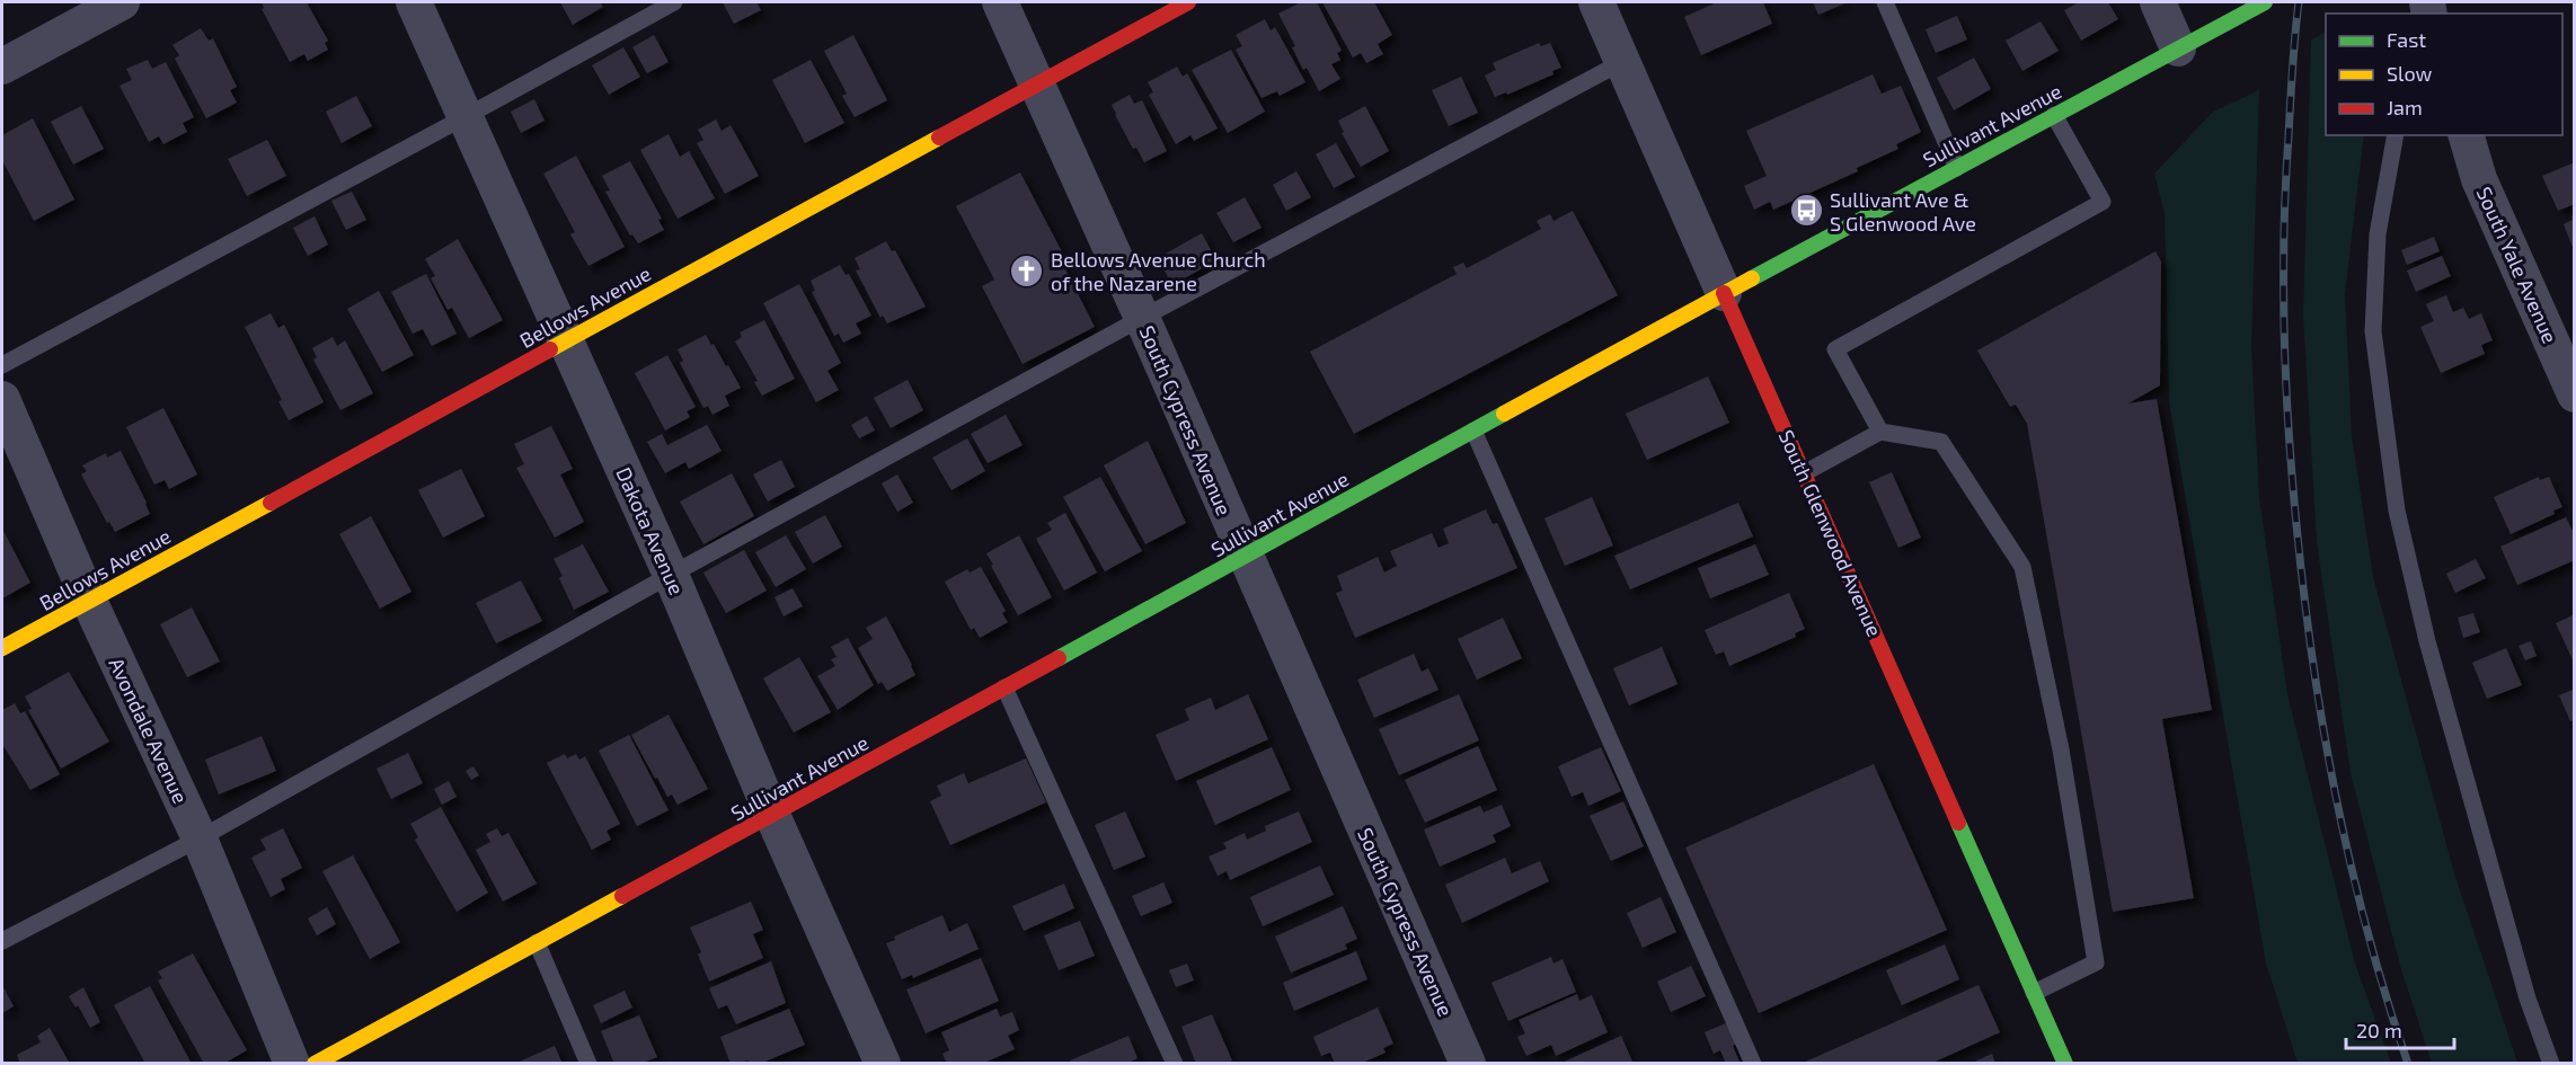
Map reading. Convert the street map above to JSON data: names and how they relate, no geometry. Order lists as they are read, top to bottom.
{
  "streets": {
    "street": [
      "Sullivant Avenue",
      "South Yale Avenue",
      "Bellows Avenue",
      "South Cypress Avenue",
      "Dakota Avenue",
      "South Glenwood Avenue",
      "Avondale Avenue"
    ]
  },
  "crossings": [
    ["Sullivant Avenue", "South Cypress Avenue"],
    ["Sullivant Avenue", "Dakota Avenue"],
    ["Sullivant Avenue", "South Glenwood Avenue"],
    ["Bellows Avenue", "South Cypress Avenue"],
    ["Bellows Avenue", "Dakota Avenue"],
    ["Bellows Avenue", "Avondale Avenue"]
  ],
  "places": {
    "bus stop": ["Sullivant Ave & S Glenwood Ave"],
    "church": ["Bellows Avenue Church of the Nazarene"]
  },
  "legend": ["Fast", "Slow", "Jam"],
  "scale_bar": "20 m"
}
